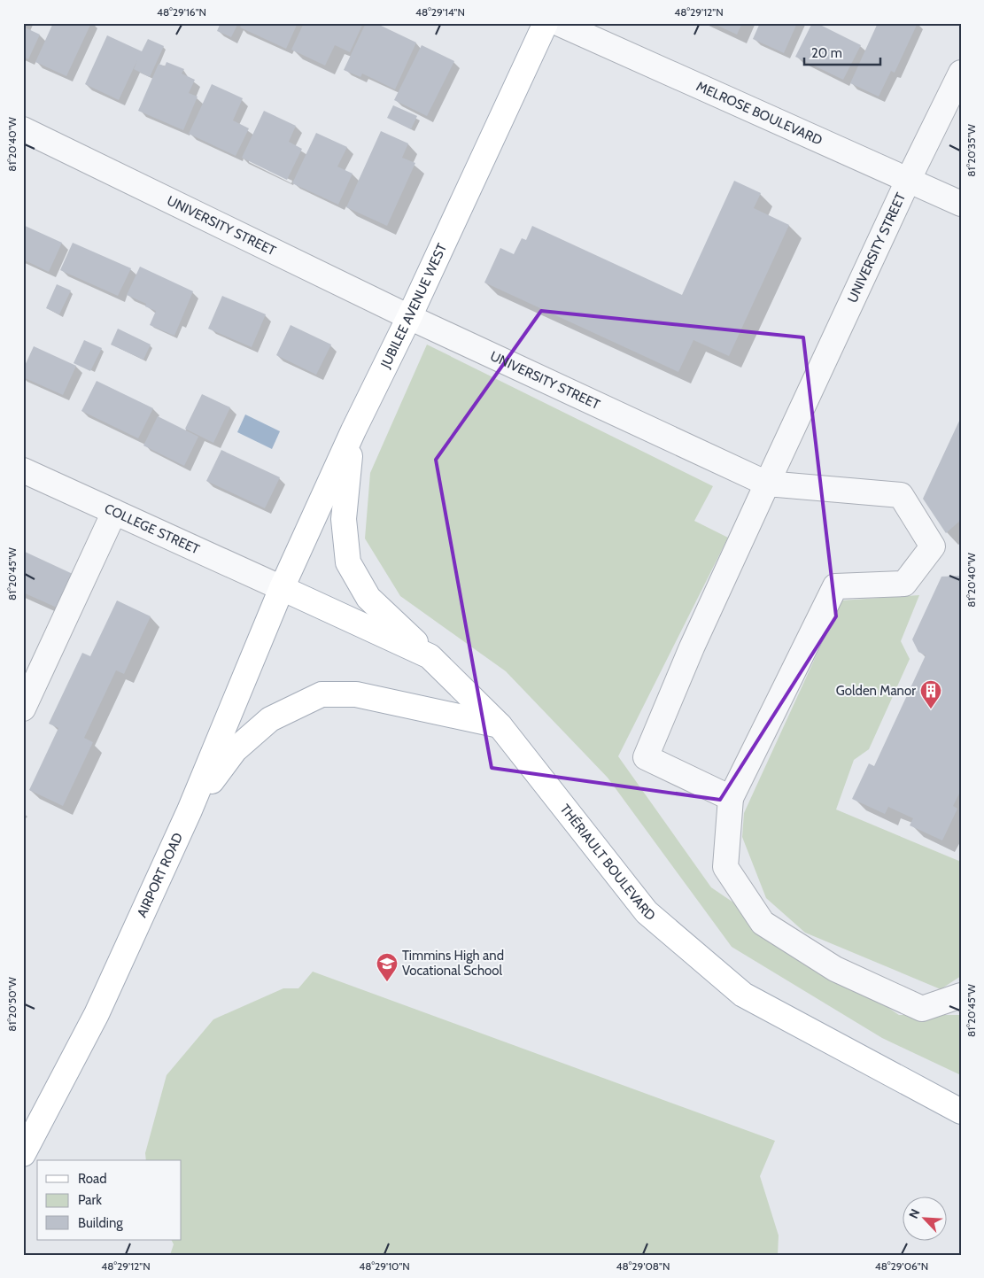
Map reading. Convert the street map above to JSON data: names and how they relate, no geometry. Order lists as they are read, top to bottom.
{
  "streets": {
    "main road": ["JUBILEE AVENUE WEST", "THÉRIAULT BOULEVARD", "AIRPORT ROAD"],
    "street": ["MELROSE BOULEVARD", "UNIVERSITY STREET", "COLLEGE STREET"]
  },
  "crossings": [
    ["MELROSE BOULEVARD", "UNIVERSITY STREET"],
    ["UNIVERSITY STREET", "JUBILEE AVENUE WEST"],
    ["JUBILEE AVENUE WEST", "COLLEGE STREET"],
    ["JUBILEE AVENUE WEST", "THÉRIAULT BOULEVARD"],
    ["JUBILEE AVENUE WEST", "AIRPORT ROAD"],
    ["COLLEGE STREET", "THÉRIAULT BOULEVARD"],
    ["COLLEGE STREET", "AIRPORT ROAD"],
    ["THÉRIAULT BOULEVARD", "AIRPORT ROAD"]
  ],
  "places": {
    "building": ["Golden Manor"],
    "school or university": ["Timmins High and Vocational School"]
  },
  "legend": ["Road", "Park", "Building"],
  "scale_bar": "20 m",
  "north": "top left",
  "coordinates": [
    "48°29'16\"N",
    "48°29'14\"N",
    "48°29'12\"N",
    "81°20'40\"W",
    "81°20'35\"W",
    "81°20'45\"W",
    "81°20'50\"W",
    "48°29'10\"N",
    "48°29'08\"N",
    "48°29'06\"N"
  ]
}
